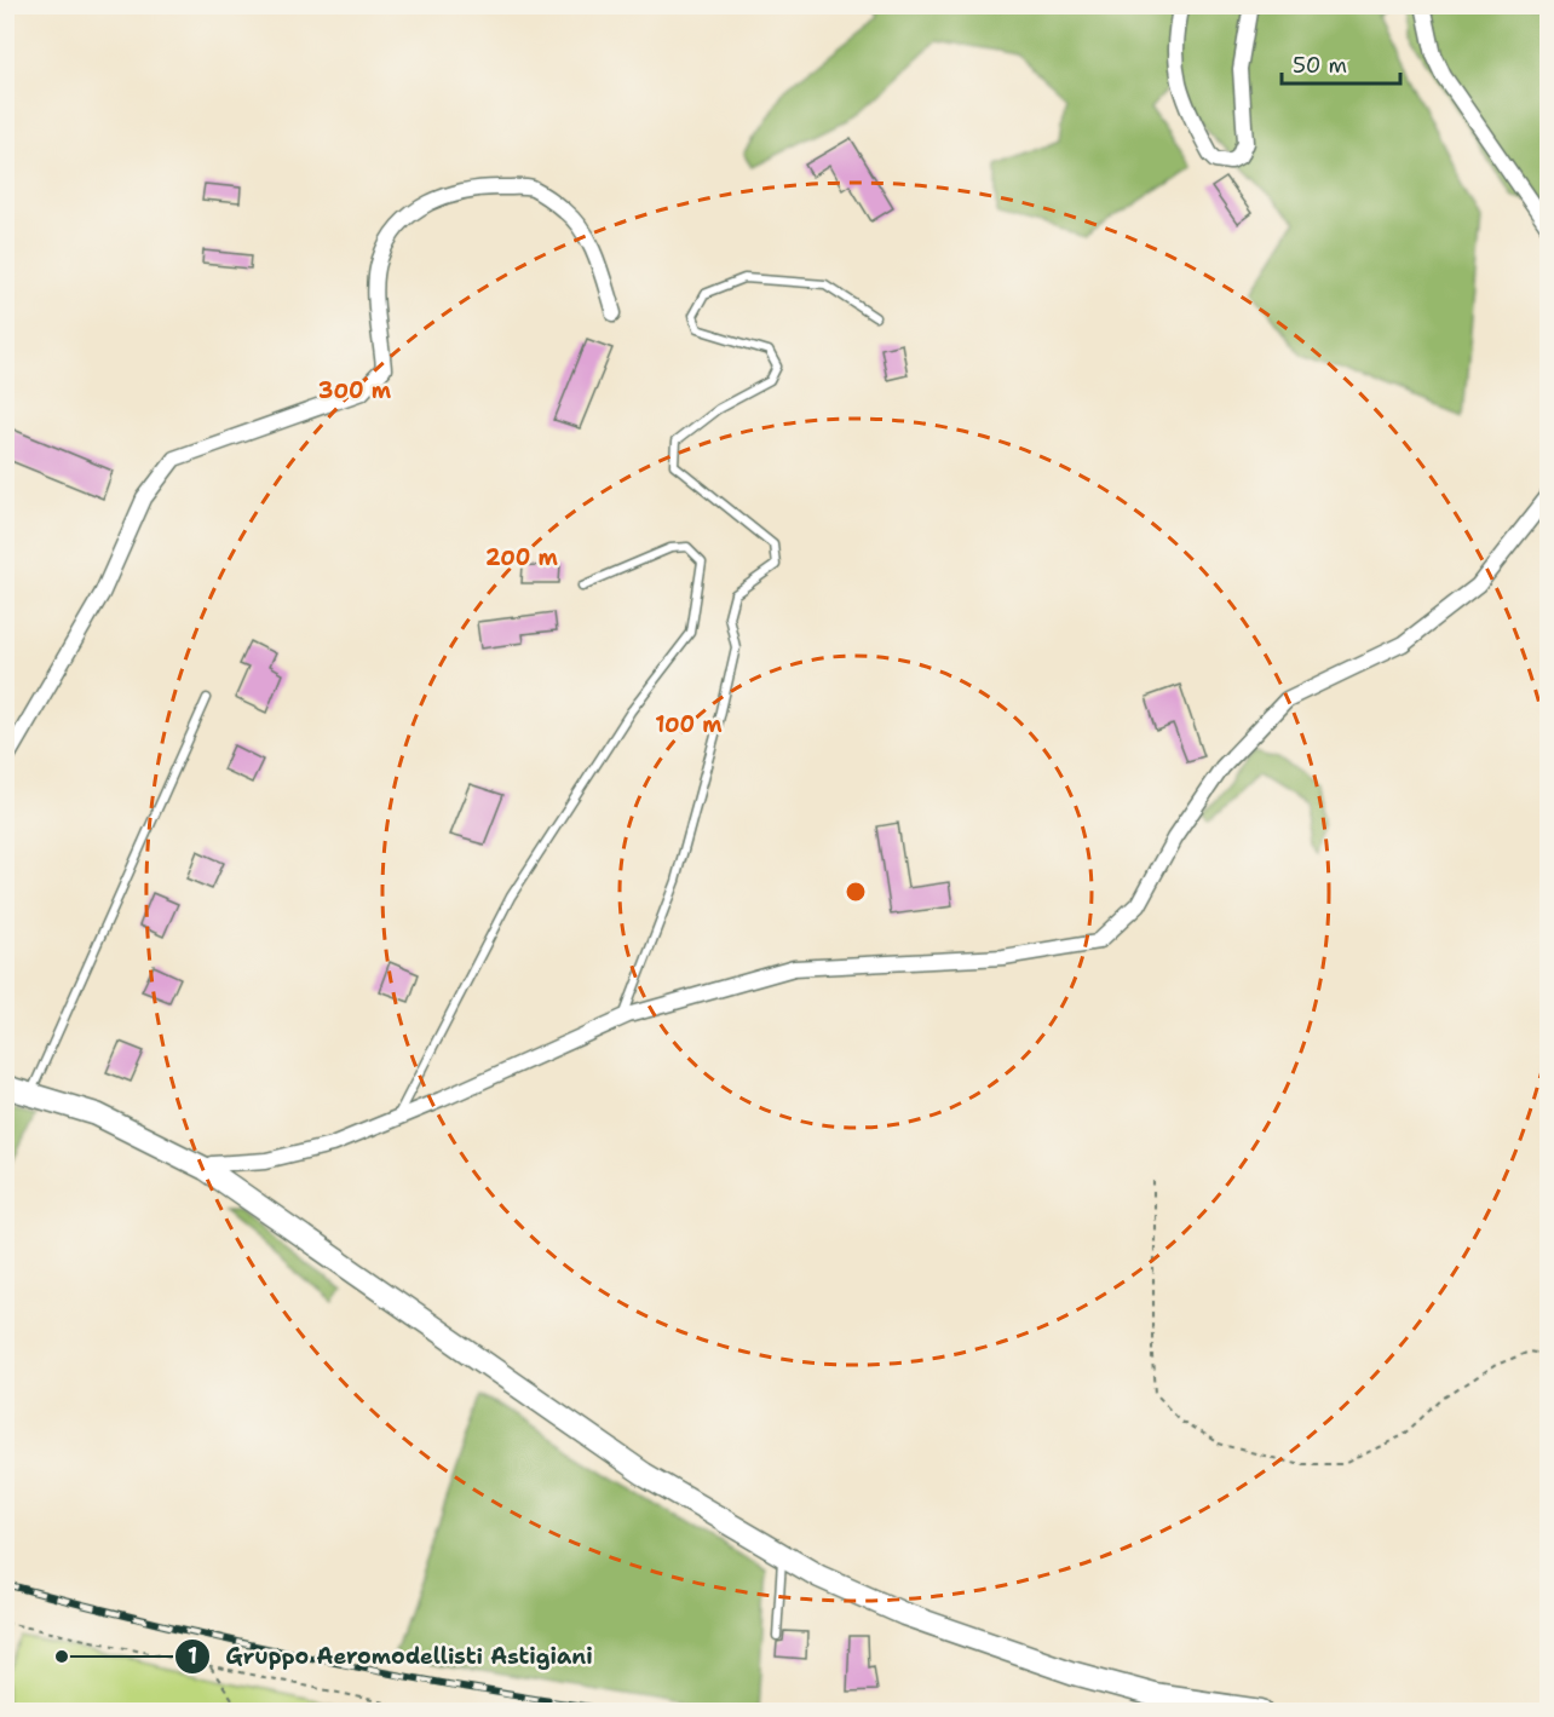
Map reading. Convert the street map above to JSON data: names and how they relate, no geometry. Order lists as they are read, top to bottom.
{
  "places": ["Gruppo Aeromodellisti Astigiani"],
  "scale_bar": "50 m",
  "rings": ["300 m", "200 m", "100 m"]
}
